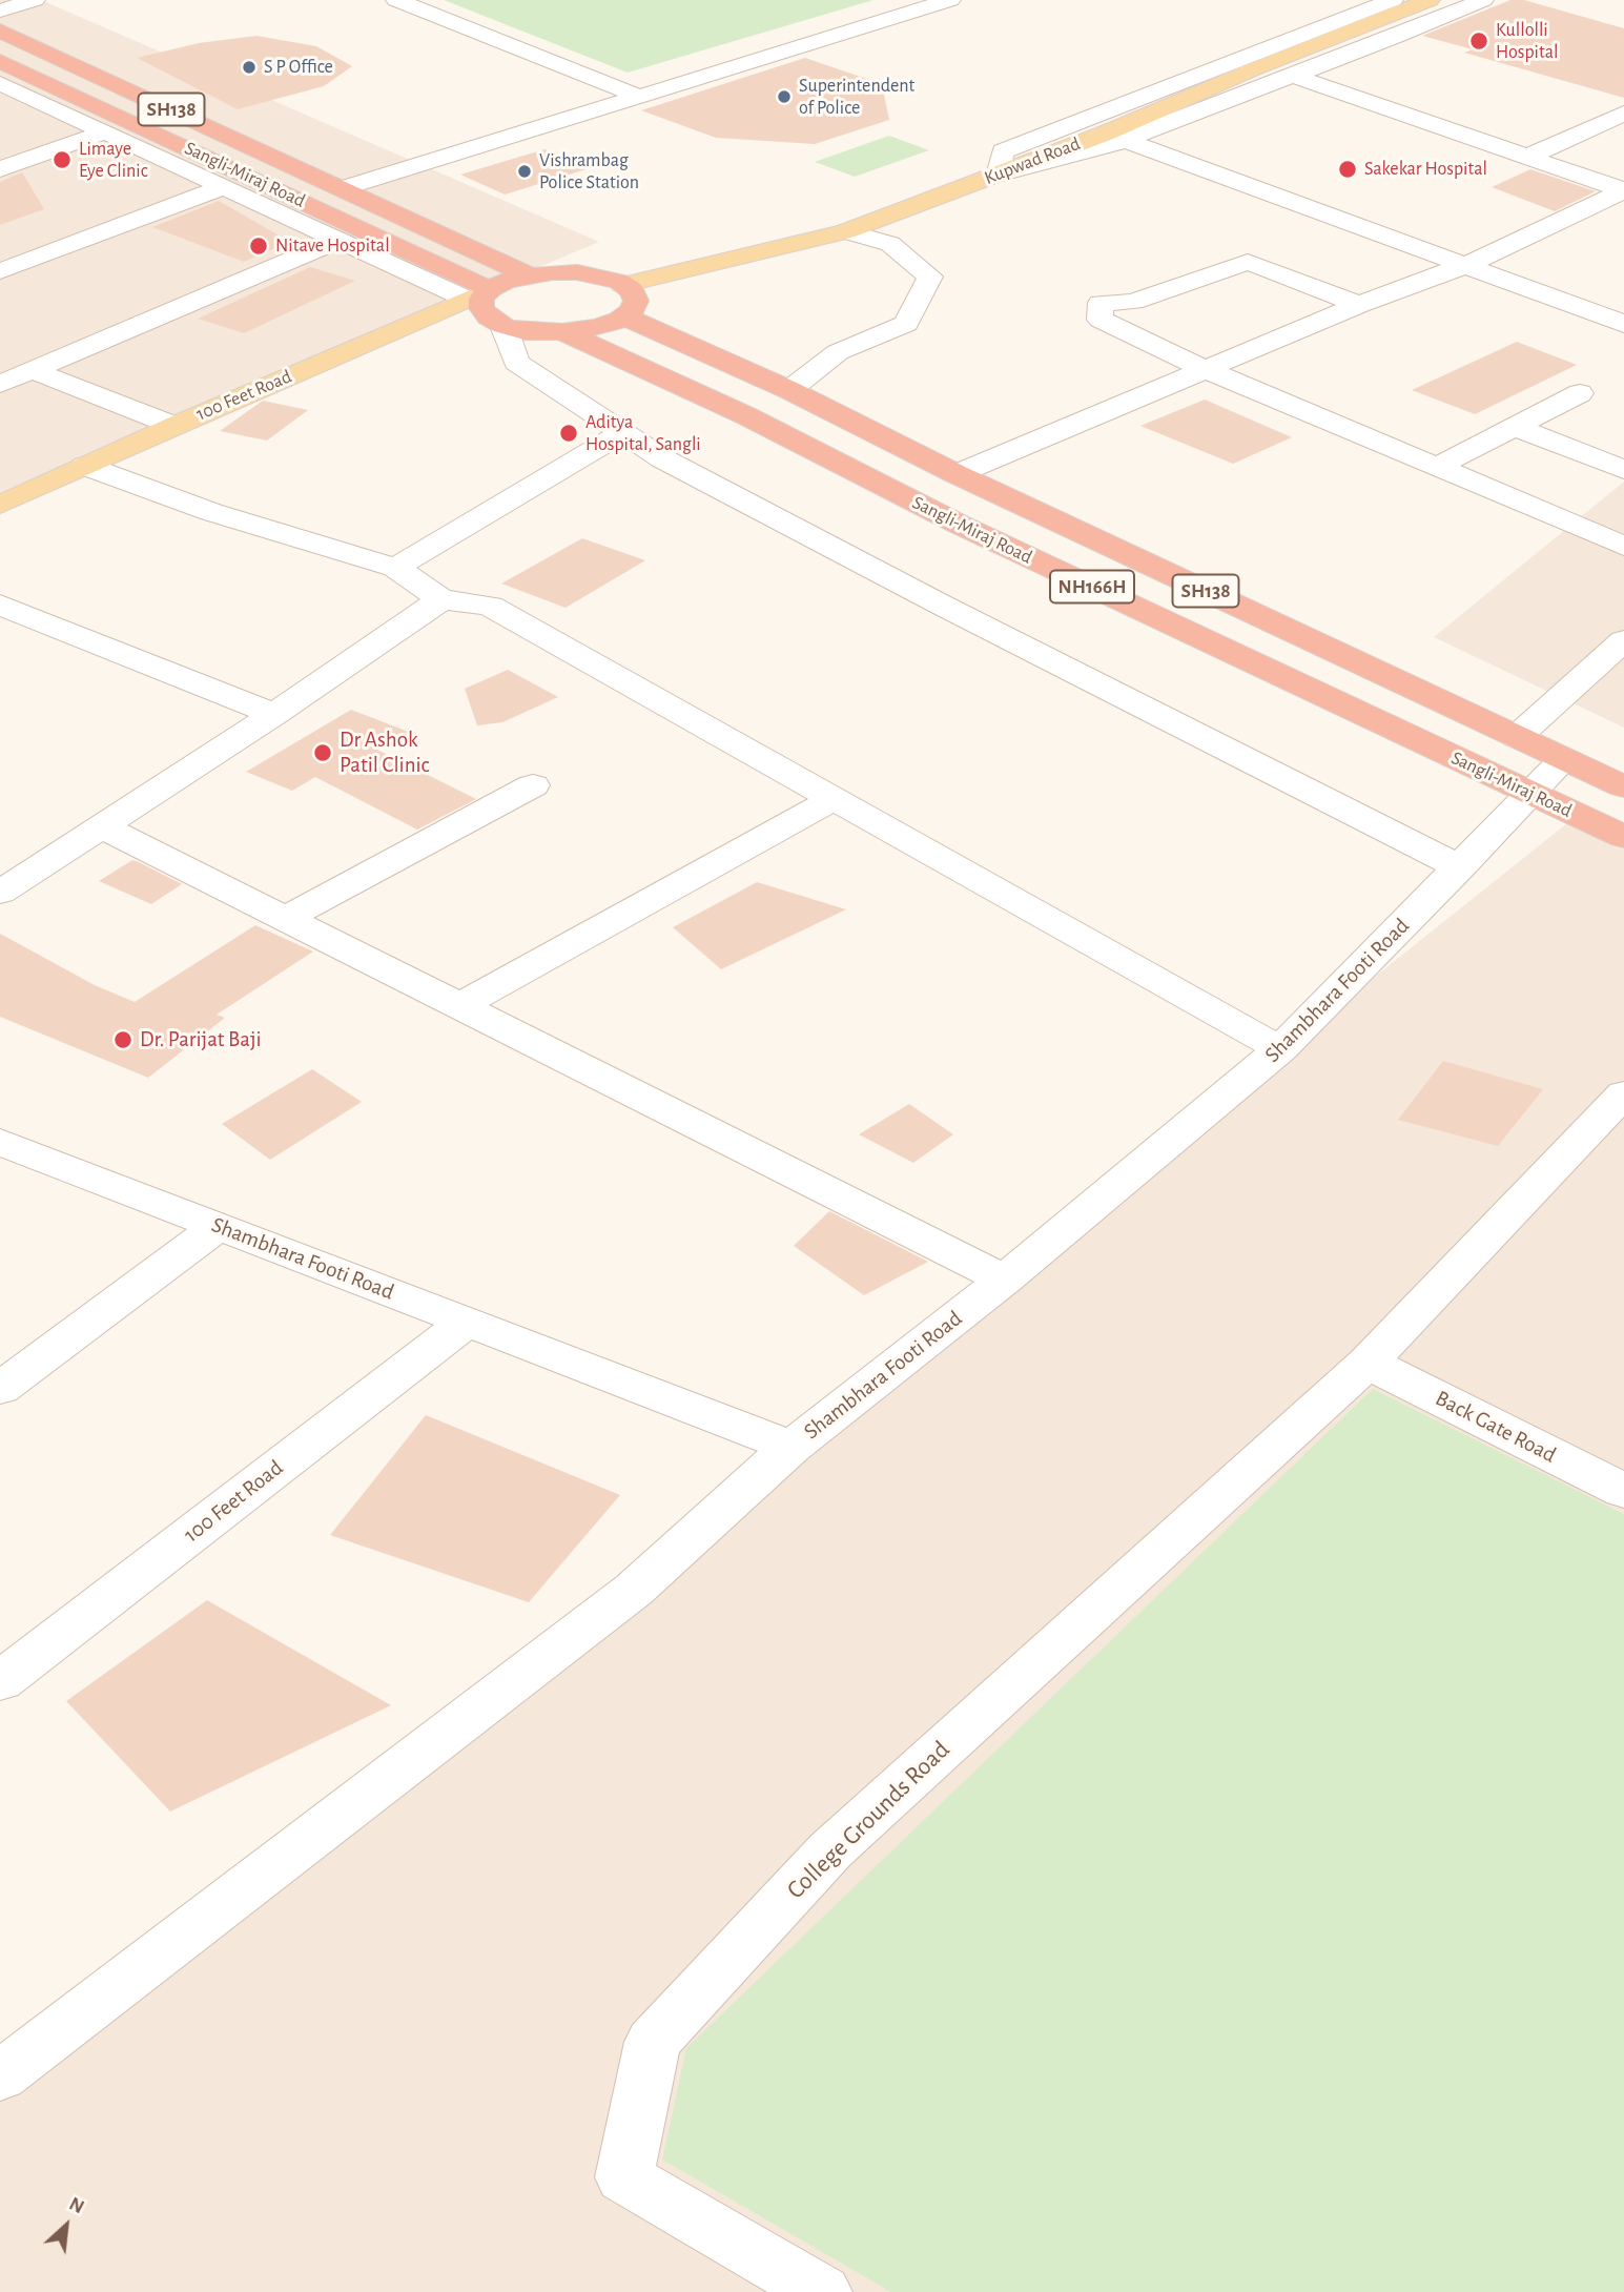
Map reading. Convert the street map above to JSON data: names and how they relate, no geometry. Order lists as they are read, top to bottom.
{
  "streets": {
    "highway": ["SH138", "Sangli-Miraj Road", "NH166H"],
    "main road": ["Kupwad Road", "100 Feet Road"],
    "street": ["Shambhara Footi Road", "Back Gate Road", "College Grounds Road"]
  },
  "crossings": [
    ["Sangli-Miraj Road", "100 Feet Road"],
    ["Sangli-Miraj Road", "Shambhara Footi Road"],
    ["100 Feet Road", "Shambhara Footi Road"],
    ["Back Gate Road", "College Grounds Road"]
  ],
  "places": [
    "Kullolli Hospital",
    "S P Office",
    "Superintendent of Police",
    "Limaye Eye Clinic",
    "Sakekar Hospital",
    "Vishrambag Police Station",
    "Nitave Hospital",
    "Aditya Hospital, Sangli",
    "Dr Ashok Patil Clinic",
    "Dr. Parijat Baji"
  ],
  "north": "top right"
}
